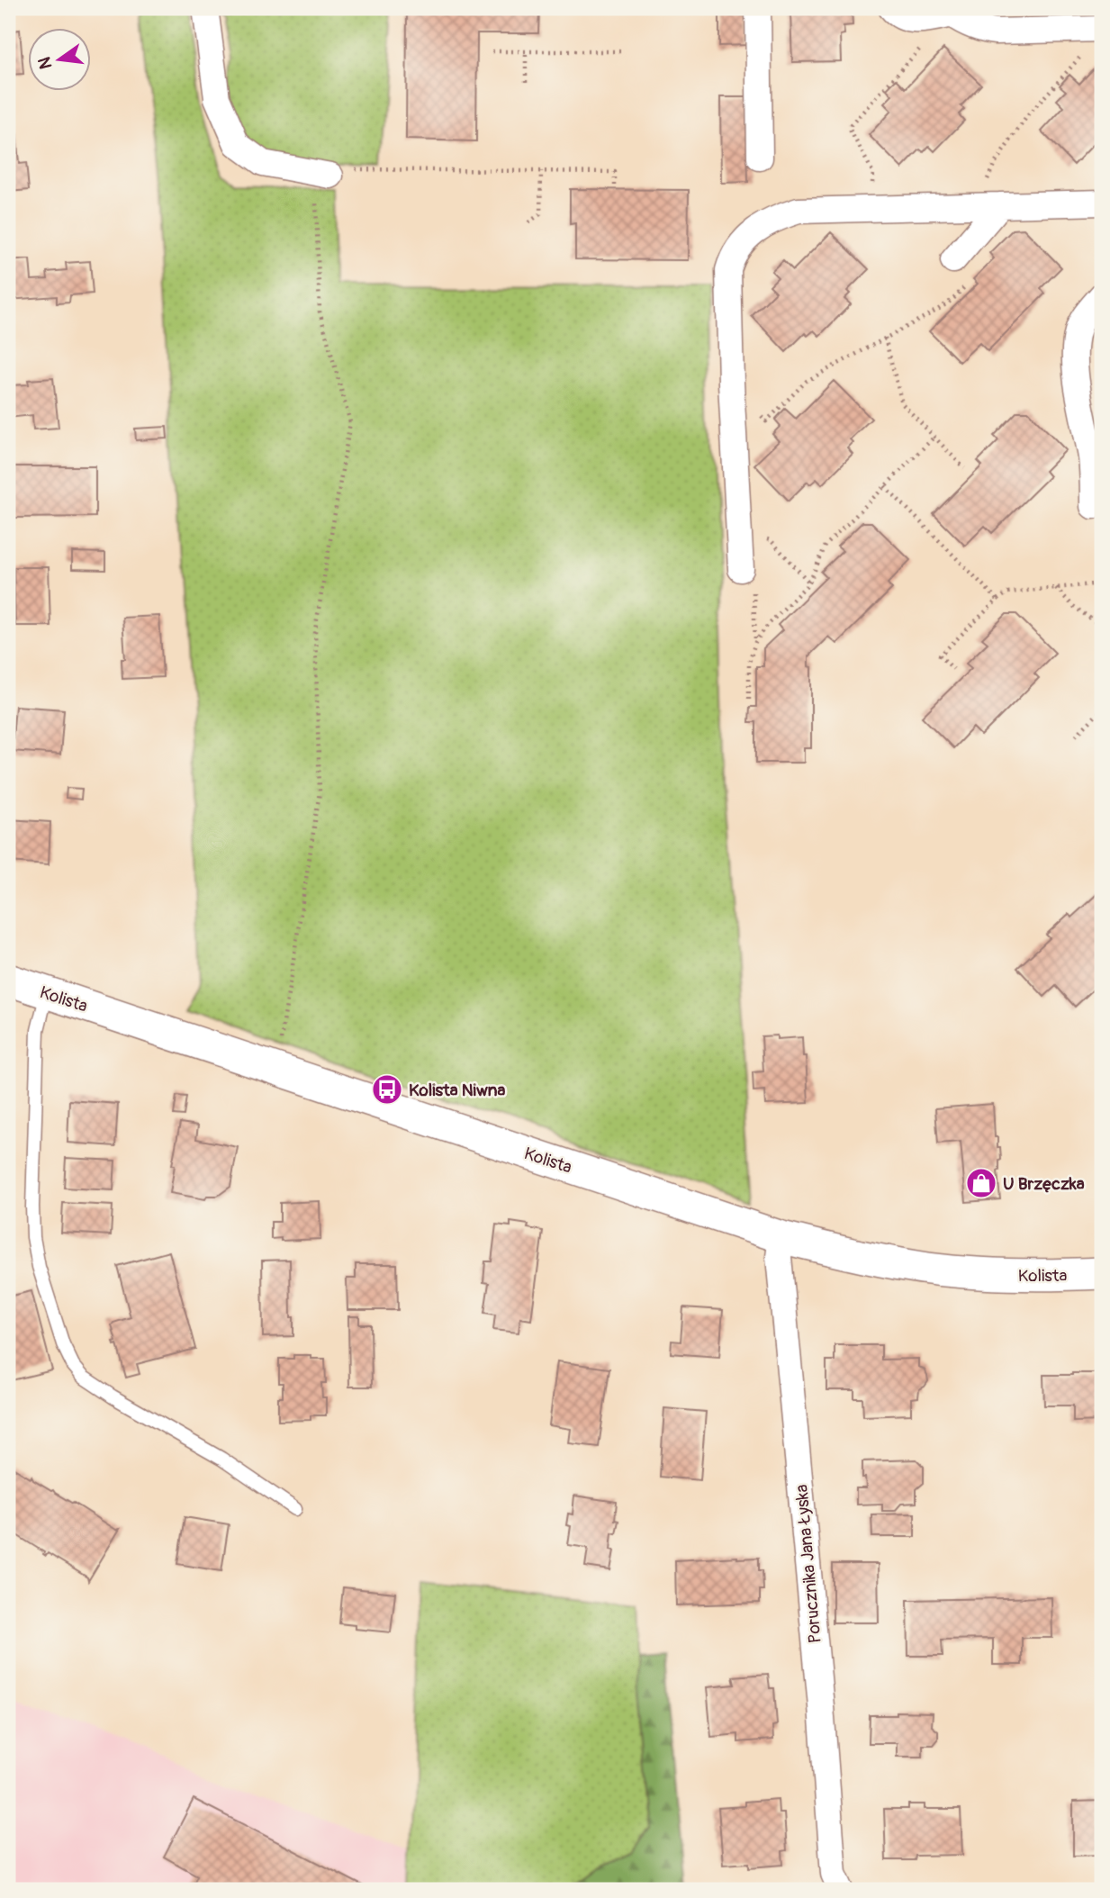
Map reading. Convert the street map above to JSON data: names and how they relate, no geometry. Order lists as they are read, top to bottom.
{
  "streets": {
    "street": ["Kolista", "Porucznika Jana Łyska"]
  },
  "crossings": [
    ["Kolista", "Porucznika Jana Łyska"]
  ],
  "places": {
    "bus stop": ["Kolista Niwna"],
    "shop": ["U Brzęczka"]
  },
  "north": "left"
}
